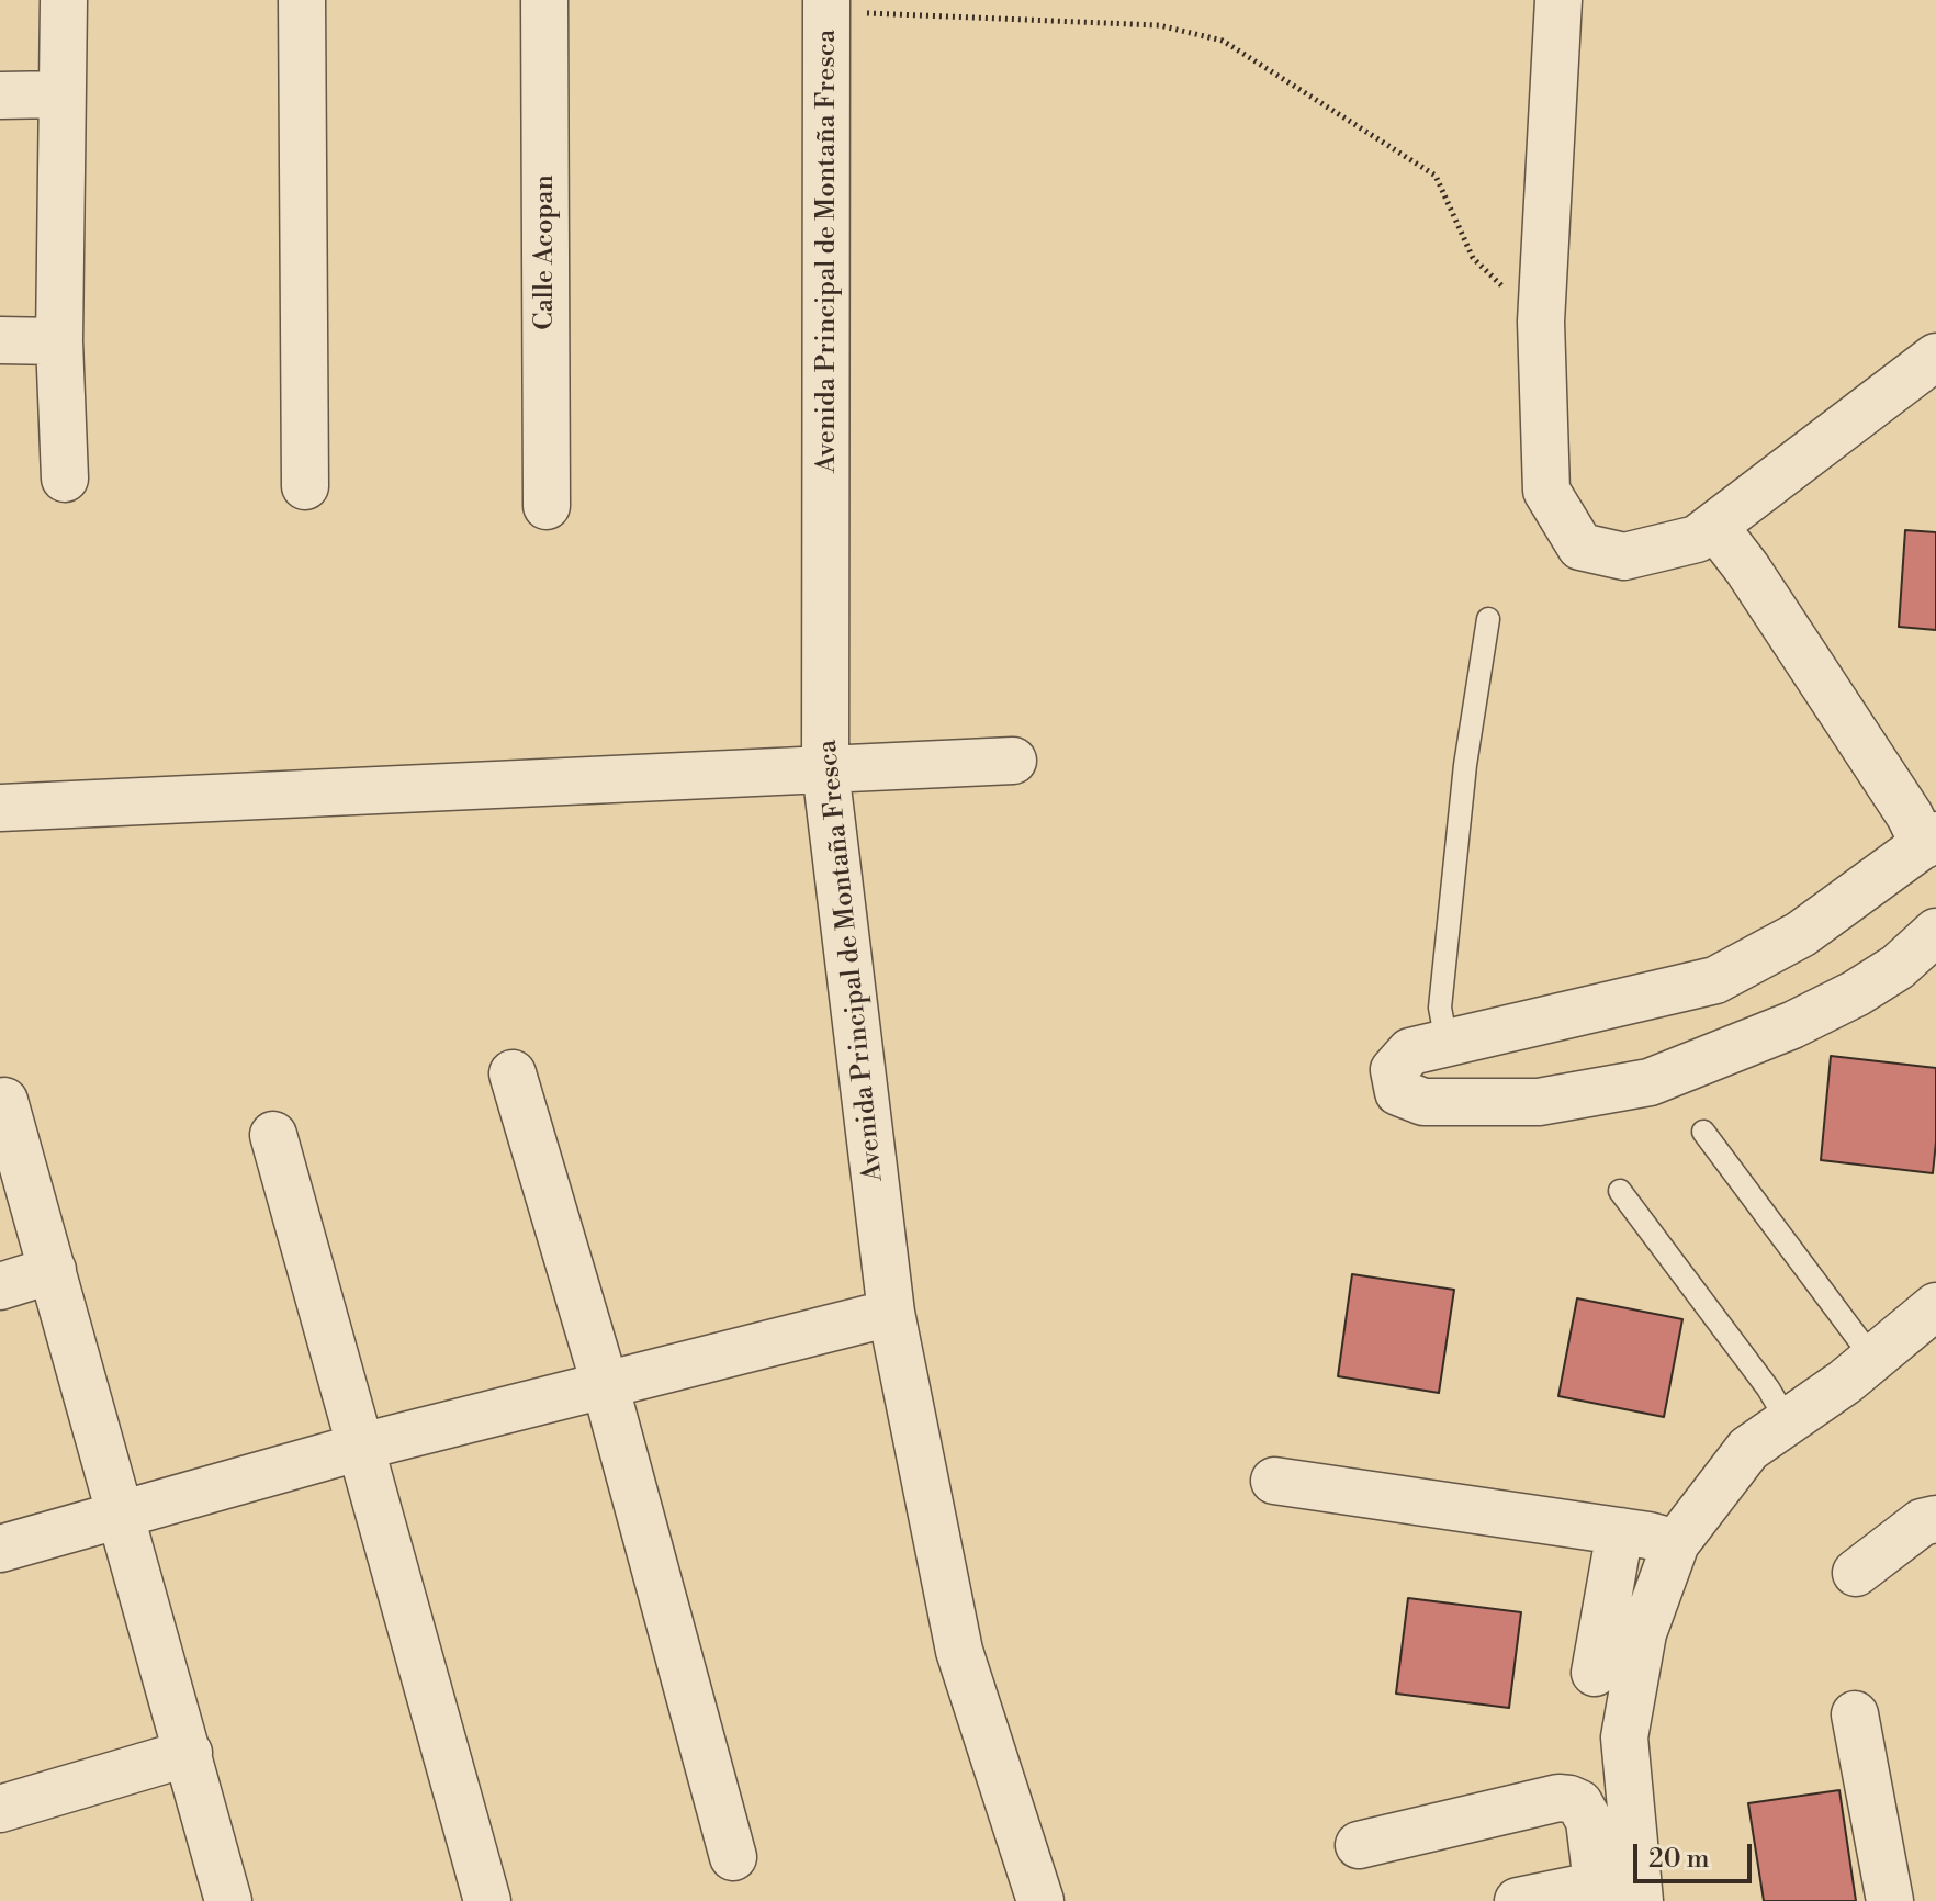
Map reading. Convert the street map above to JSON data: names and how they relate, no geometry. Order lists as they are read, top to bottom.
{
  "streets": {
    "street": ["Avenida Principal de Montaña Fresca", "Calle Acopan"]
  },
  "scale_bar": "20 m"
}
